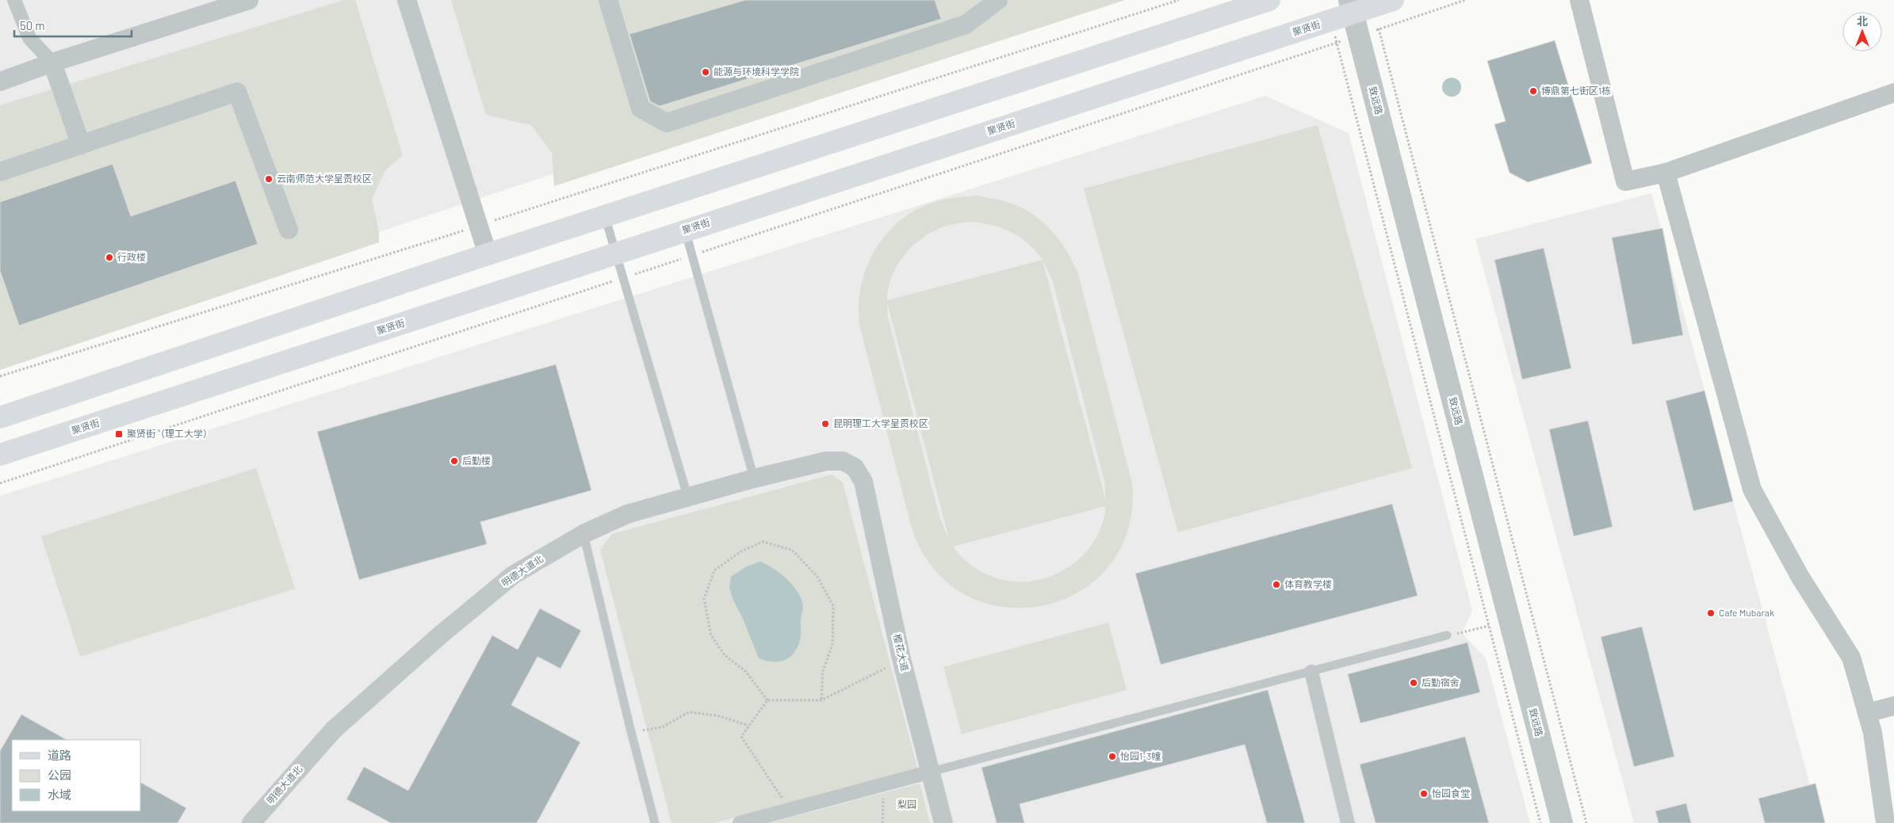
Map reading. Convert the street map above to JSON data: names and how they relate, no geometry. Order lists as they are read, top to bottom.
{
  "streets": {
    "main road": ["聚贤街"],
    "street": ["致远路", "明德大道北", "樱花大道"]
  },
  "crossings": [
    ["聚贤街", "致远路"],
    ["明德大道北", "樱花大道"]
  ],
  "parks": ["梨园"],
  "places": {
    "other": [
      "能源与环境科学学院",
      "博鼎第七街区1栋",
      "云南师范大学呈贡校区",
      "行政楼",
      "昆明理工大学呈贡校区",
      "后勤楼",
      "体育教学楼",
      "Cafe Mubarak",
      "后勤宿舍",
      "怡园1-3幢",
      "怡园食堂"
    ],
    "transit": ["聚贤街（理工大学）"]
  },
  "legend": ["道路", "公园", "水域"],
  "scale_bar": "50 m",
  "north": "top"
}
